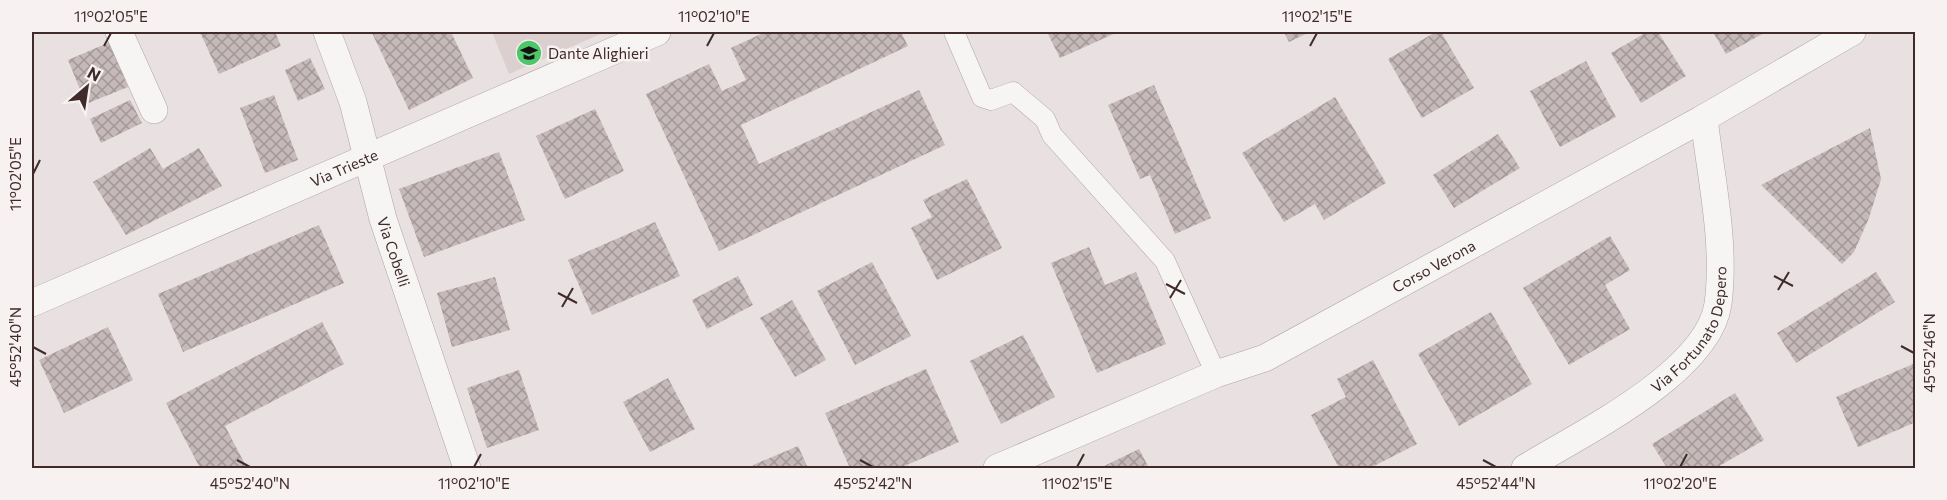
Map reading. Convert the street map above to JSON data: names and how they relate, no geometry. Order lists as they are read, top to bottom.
{
  "streets": {
    "street": [
      "Via Trieste",
      "Via Cobelli",
      "Corso Verona",
      "Via Fortunato Depero"
    ]
  },
  "crossings": [
    ["Via Trieste", "Via Cobelli"],
    ["Corso Verona", "Via Fortunato Depero"]
  ],
  "places": {
    "school or university": ["Dante Alighieri"]
  },
  "north": "top right",
  "coordinates": [
    "11°02'05\"E",
    "11°02'10\"E",
    "11°02'15\"E",
    "45°52'40\"N",
    "45°52'46\"N",
    "45°52'42\"N",
    "45°52'44\"N",
    "11°02'20\"E"
  ]
}
